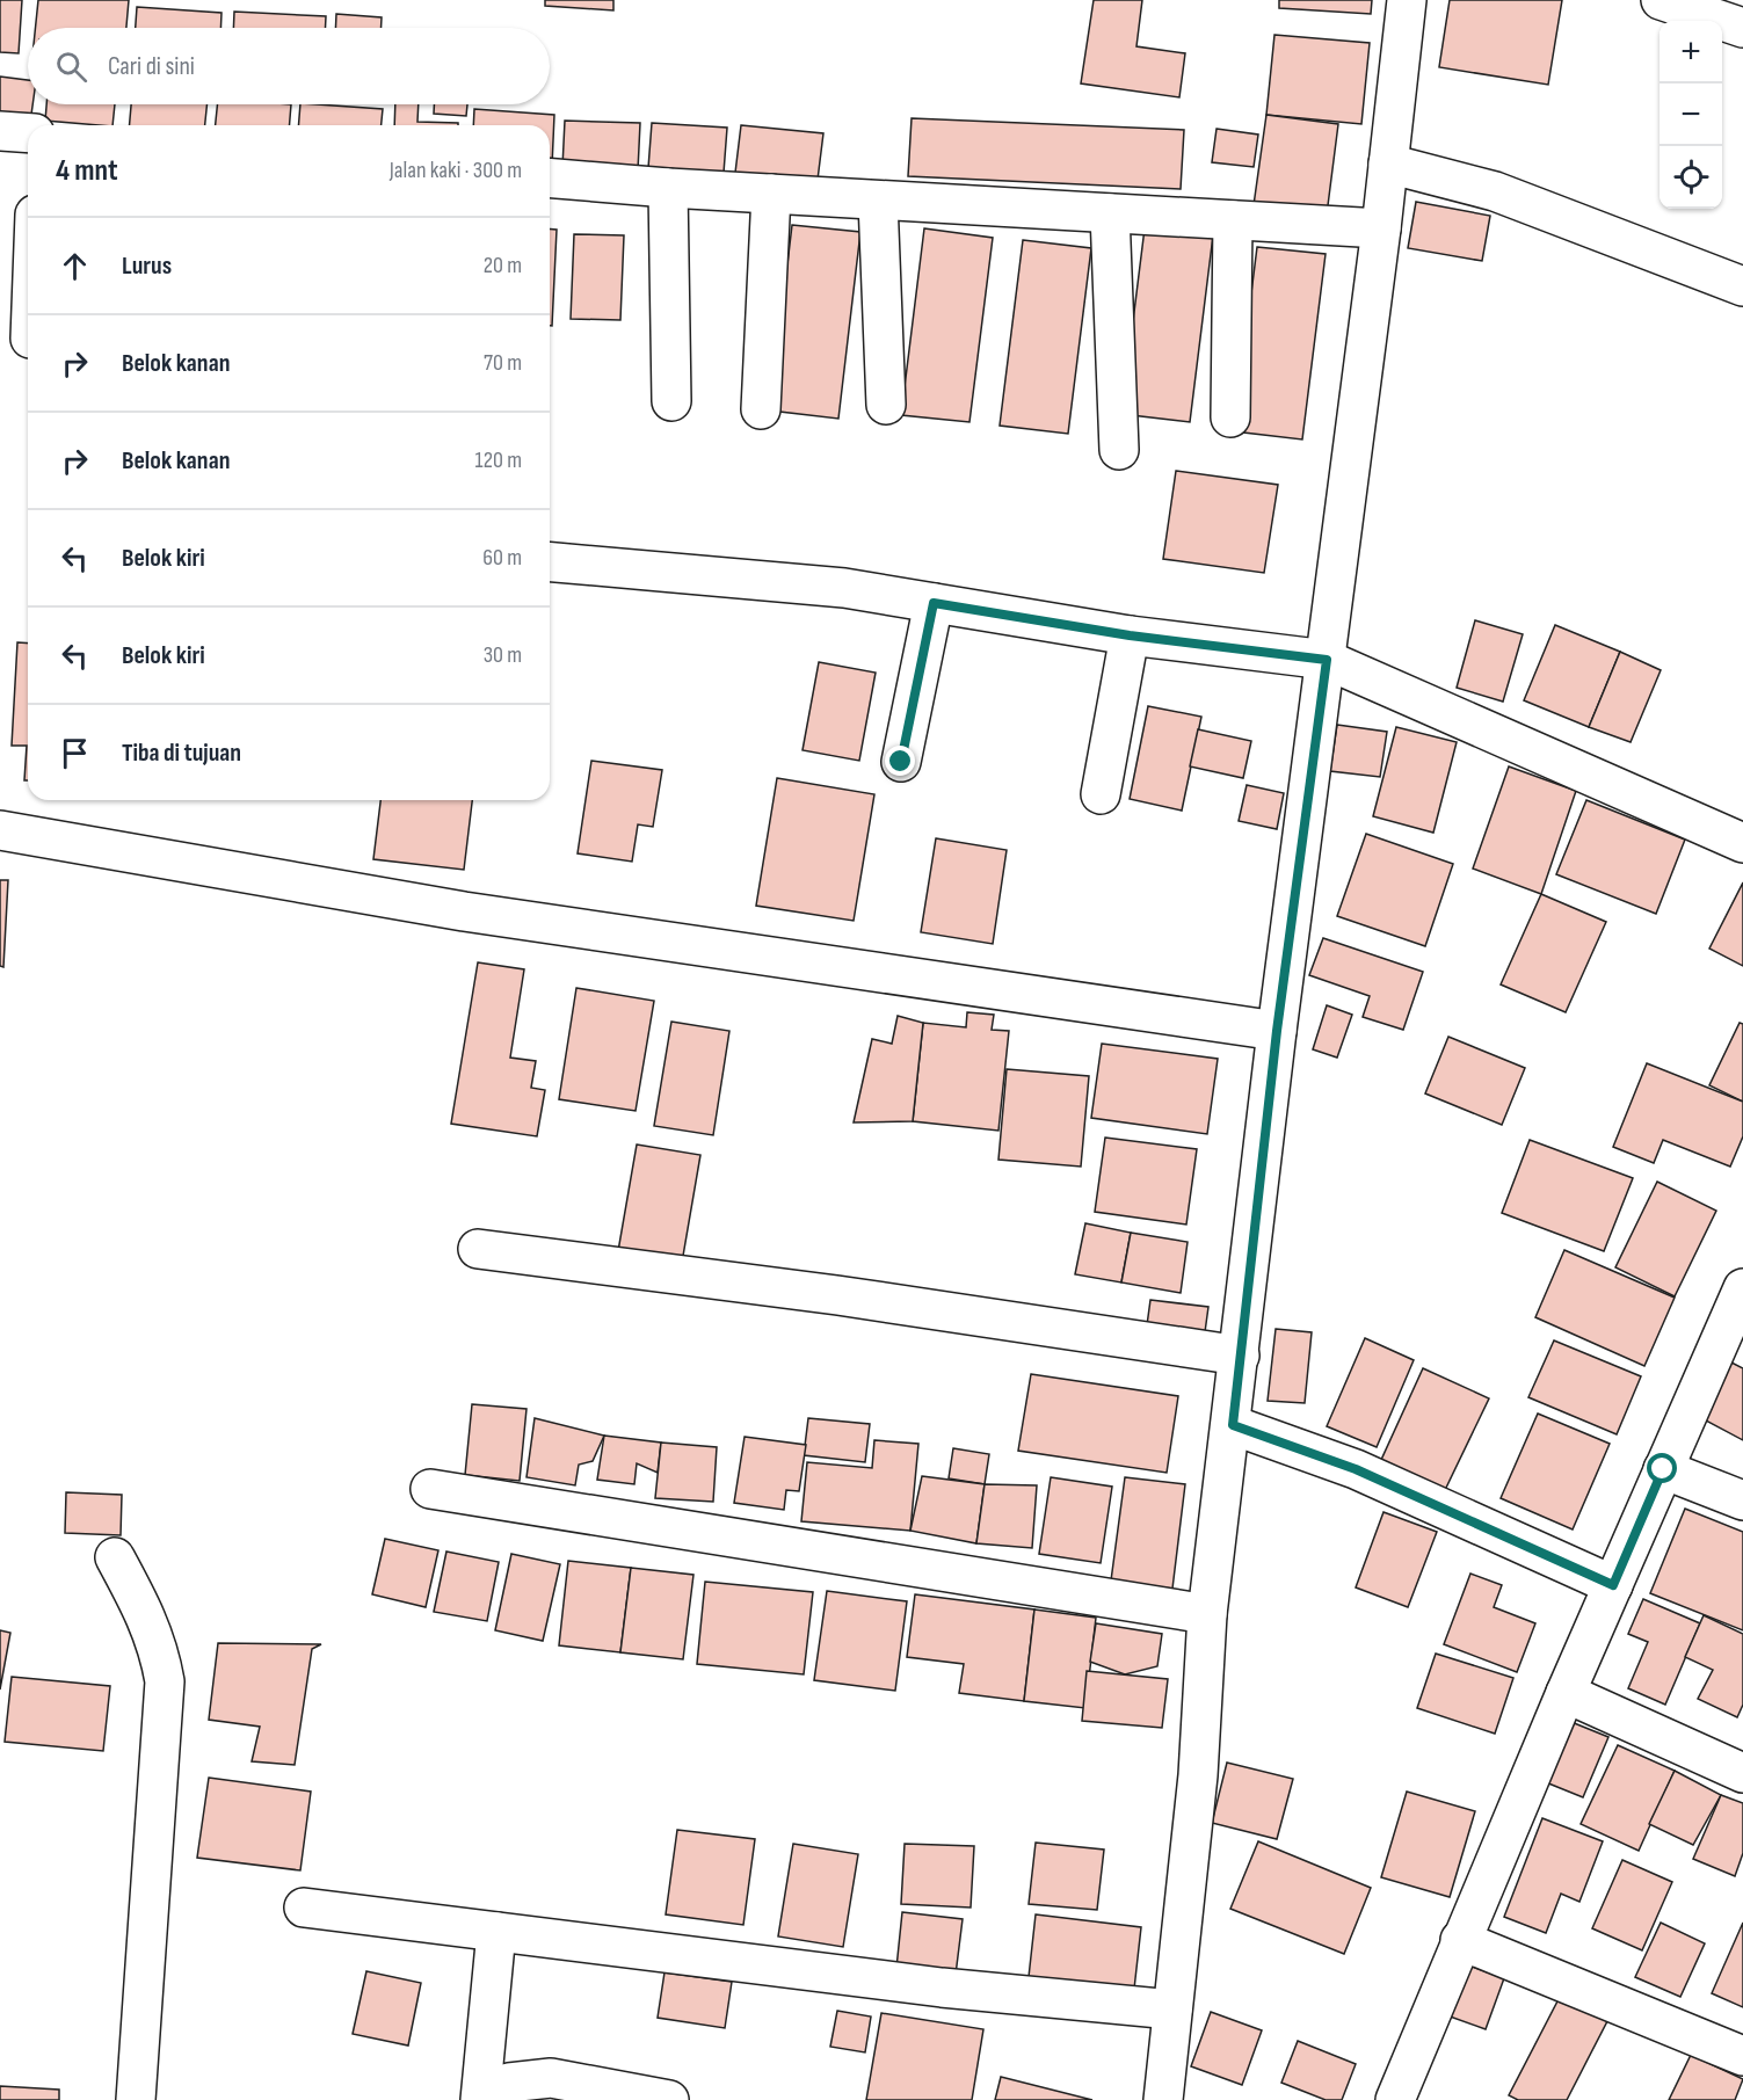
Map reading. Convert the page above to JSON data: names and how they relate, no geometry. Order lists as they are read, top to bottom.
{
  "page": {
    "map_buttons": ["+", "−"],
    "search": "Cari di sini",
    "heading": ["4 mnt", "Jalan kaki · 300 m"],
    "list": [
      ["Lurus", "20 m"],
      ["Belok kanan", "70 m"],
      ["Belok kanan", "120 m"],
      ["Belok kiri", "60 m"],
      ["Belok kiri", "30 m"],
      "Tiba di tujuan"
    ]
  }
}
